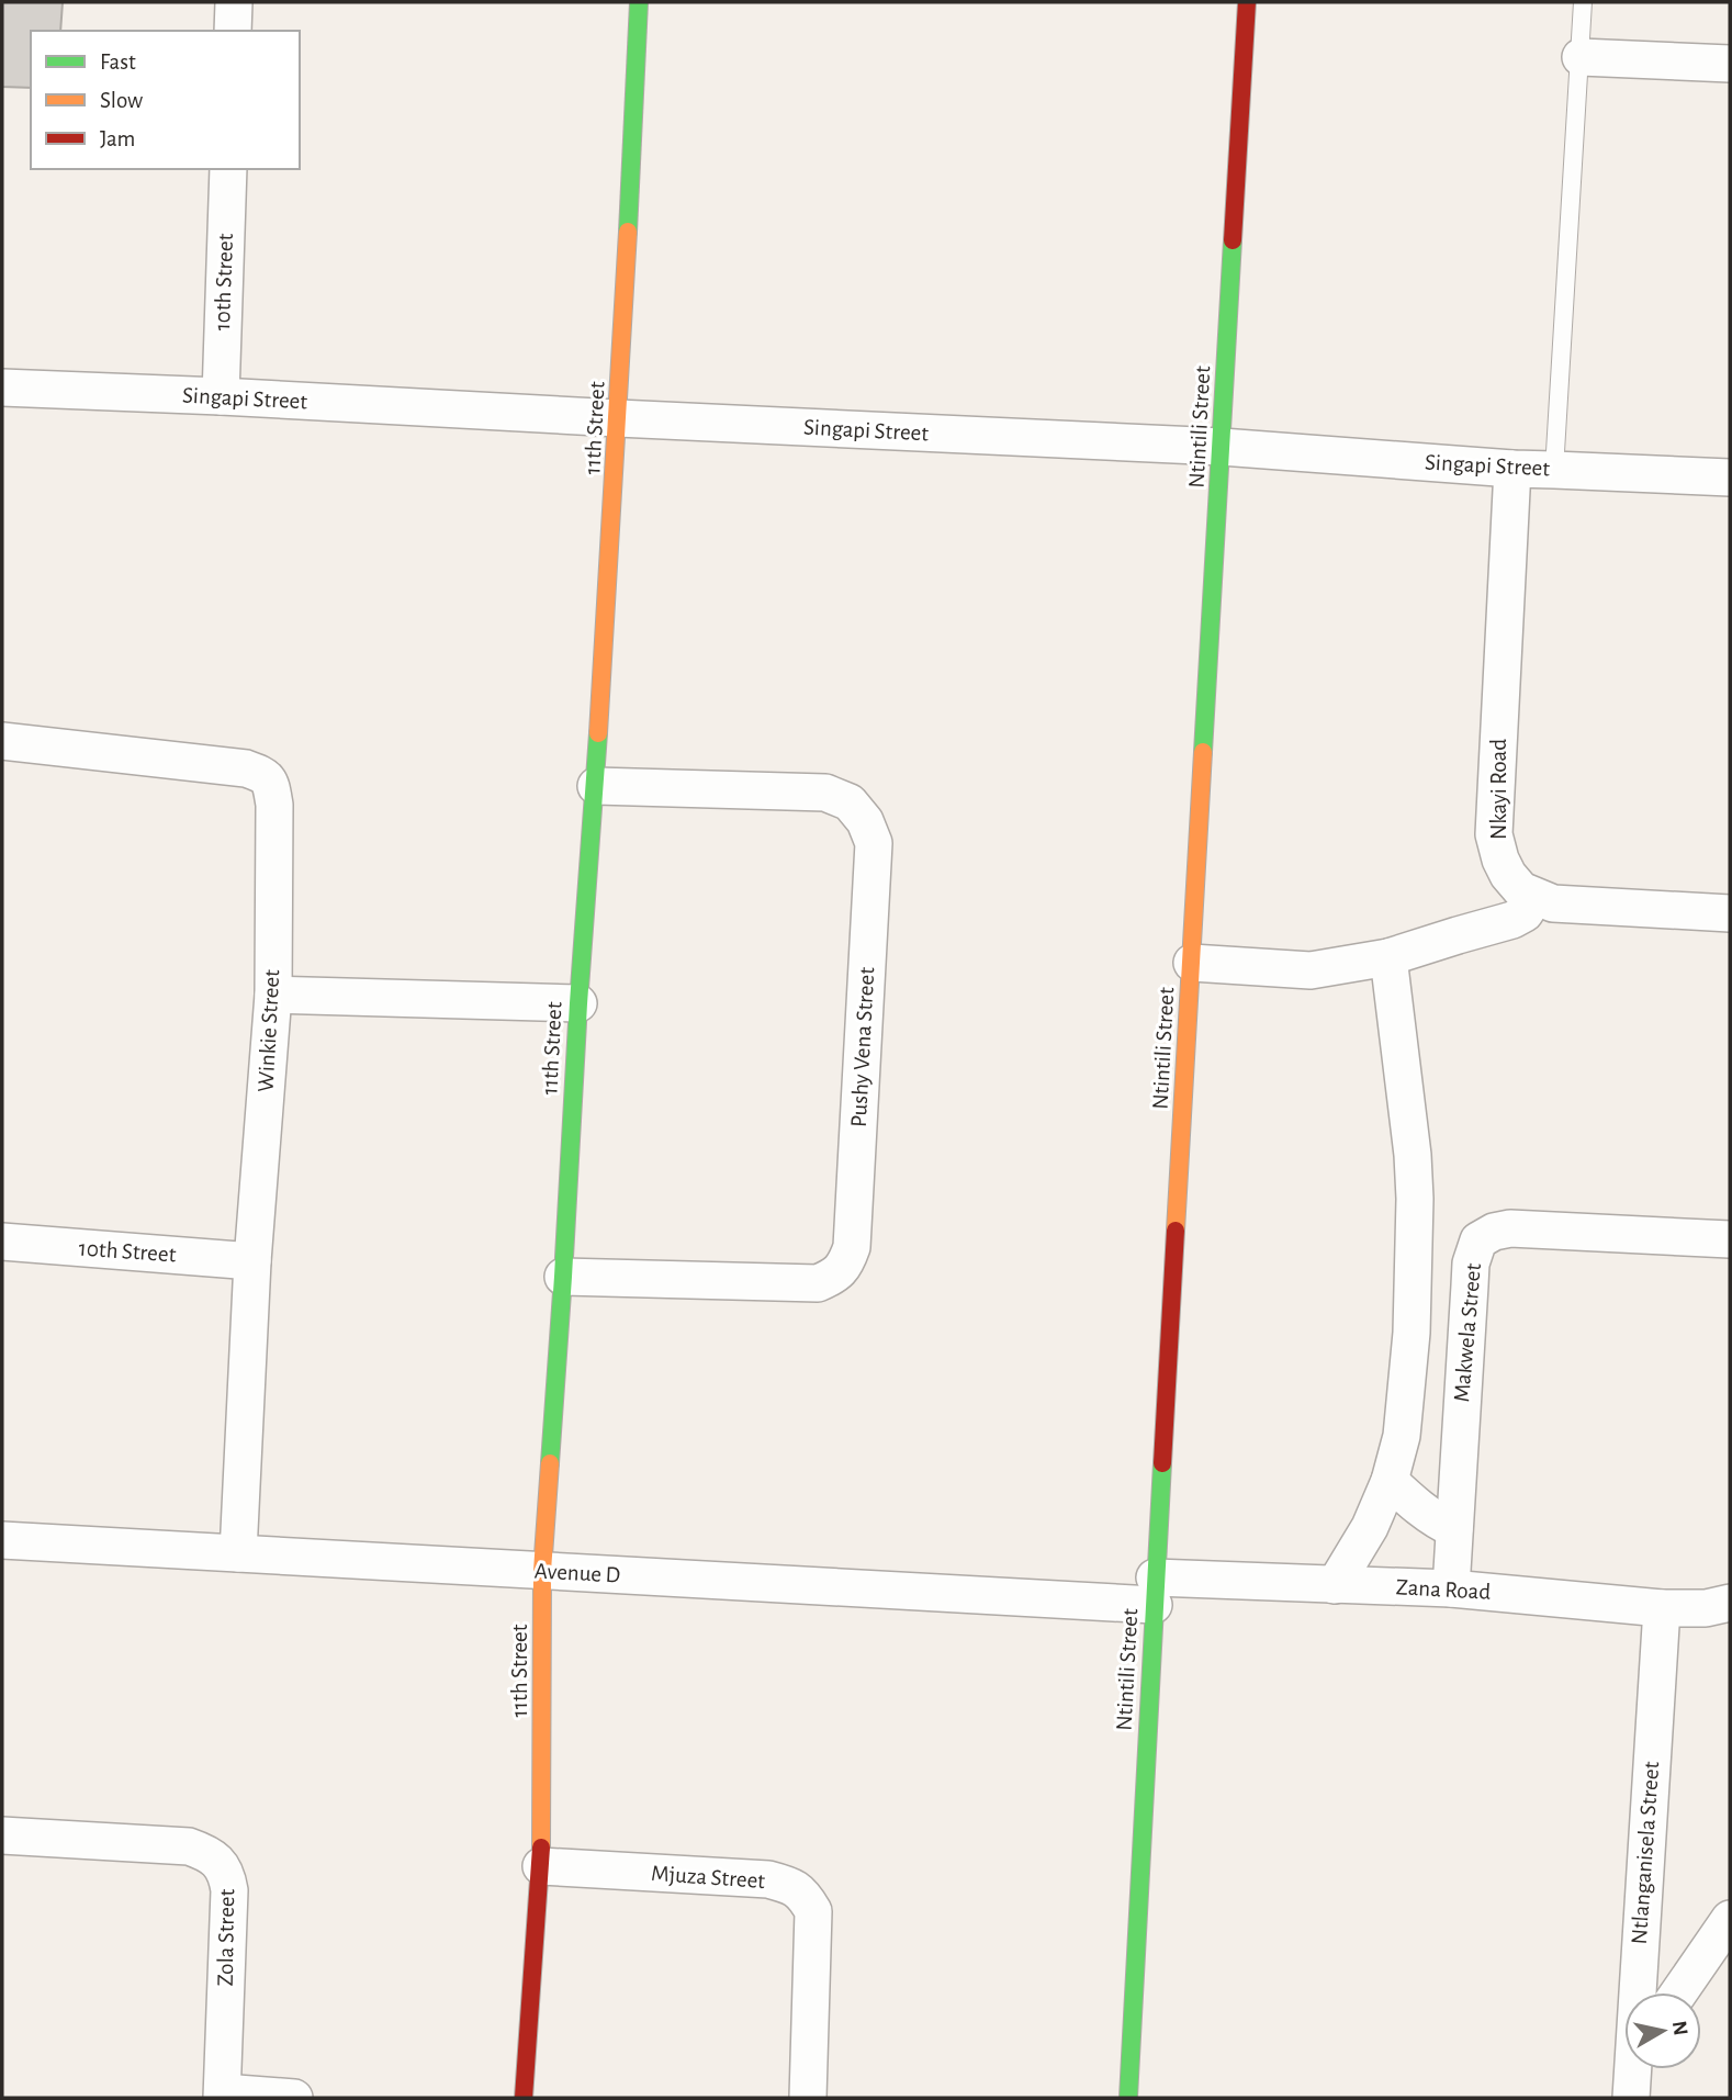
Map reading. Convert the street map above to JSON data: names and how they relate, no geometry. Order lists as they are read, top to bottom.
{
  "streets": {
    "street": [
      "10th Street",
      "Singapi Street",
      "Ntintili Street",
      "11th Street",
      "Nkayi Road",
      "Winkie Street",
      "Pushy Vena Street",
      "Makwela Street",
      "Avenue D",
      "Zana Road",
      "Ntlanganisela Street",
      "Mjuza Street",
      "Zola Street"
    ]
  },
  "crossings": [
    ["10th Street", "Singapi Street"],
    ["10th Street", "Winkie Street"],
    ["Singapi Street", "Ntintili Street"],
    ["Singapi Street", "11th Street"],
    ["Singapi Street", "Nkayi Road"],
    ["Ntintili Street", "Avenue D"],
    ["Ntintili Street", "Zana Road"],
    ["11th Street", "Pushy Vena Street"],
    ["11th Street", "Avenue D"],
    ["11th Street", "Mjuza Street"],
    ["Winkie Street", "Avenue D"],
    ["Makwela Street", "Zana Road"],
    ["Avenue D", "Zana Road"],
    ["Zana Road", "Ntlanganisela Street"]
  ],
  "legend": ["Fast", "Slow", "Jam"],
  "north": "right"
}
